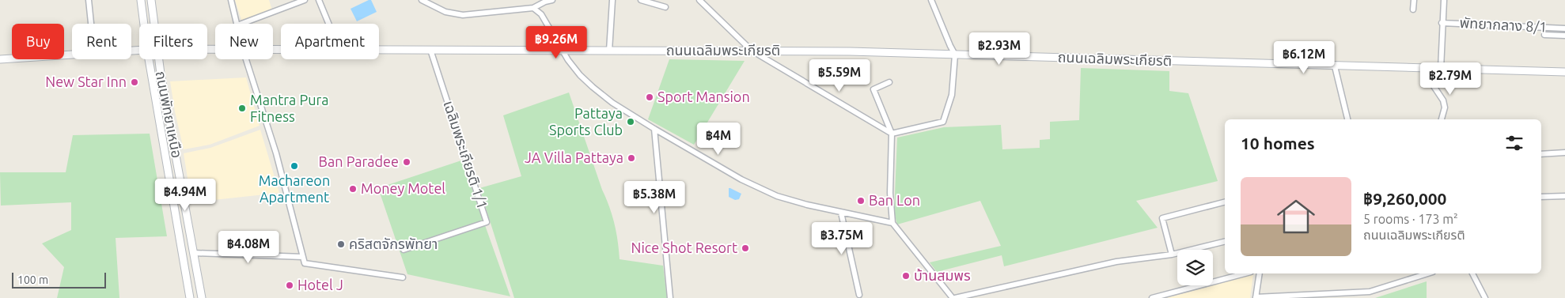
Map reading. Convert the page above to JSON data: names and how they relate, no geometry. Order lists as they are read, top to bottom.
{
  "streets": {
    "main road": ["ถนนเฉลิมพระเกียรติ", "ถนนพัทยาเหนือ"],
    "street": ["พัทยากลาง 8/1", "เฉลิมพระเกียรติ 1/1"]
  },
  "crossings": [
    ["ถนนเฉลิมพระเกียรติ", "เฉลิมพระเกียรติ 1/1"]
  ],
  "places": [
    "New Star Inn",
    "Sport Mansion",
    "Mantra Pura Fitness",
    "Pattaya Sports Club",
    "JA Villa Pattaya",
    "Ban Paradee",
    "Machareon Apartment",
    "Money Motel",
    "Ban Lon",
    "คริสตจักรพัทยา",
    "Nice Shot Resort",
    "บ้านสมพร",
    "Hotel J"
  ],
  "scale_bar": "100 m",
  "page": {
    "chip": [
      "Buy",
      "Rent",
      "Filters",
      "New",
      "Apartment"
    ],
    "price": [
      "฿9.26M",
      "฿2.93M",
      "฿6.12M",
      "฿5.59M",
      "฿2.79M",
      "฿4M",
      "฿4.94M",
      "฿5.38M",
      "฿3.75M",
      "฿4.08M"
    ],
    "heading": "10 homes",
    "list": [
      {
        "name": "฿9,260,000",
        "note": "5 rooms · 173 m² · ถนนเฉลิมพระเกียรติ"
      }
    ],
    "scale": "100 m"
  }
}
